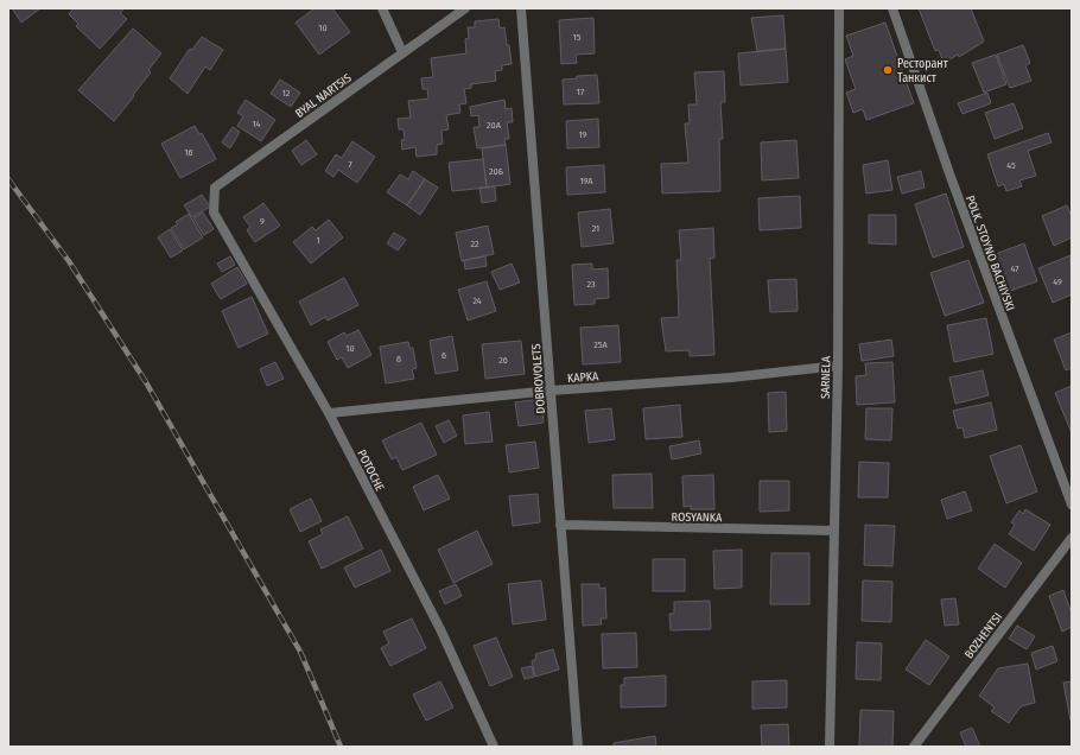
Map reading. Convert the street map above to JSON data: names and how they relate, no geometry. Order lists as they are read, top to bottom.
{
  "streets": {
    "street": [
      "BYAL NARTSIS",
      "POLK. STOYNO BACHIYSKI",
      "KAPKA",
      "SARNELA",
      "DOBROVOLETS",
      "POTOCHE",
      "ROSYANKA",
      "BOZHENTSI"
    ]
  },
  "crossings": [
    ["BYAL NARTSIS", "POTOCHE"],
    ["KAPKA", "SARNELA"],
    ["KAPKA", "DOBROVOLETS"],
    ["KAPKA", "POTOCHE"],
    ["SARNELA", "ROSYANKA"],
    ["DOBROVOLETS", "ROSYANKA"]
  ],
  "places": ["Ресторант Танкист"],
  "house_numbers": [
    "10",
    "15",
    "17",
    "12",
    "14",
    "20А",
    "19",
    "16",
    "7",
    "45",
    "20Б",
    "19А",
    "9",
    "21",
    "1",
    "22",
    "47",
    "49",
    "23",
    "24",
    "25А",
    "10",
    "6",
    "8",
    "26"
  ]
}
